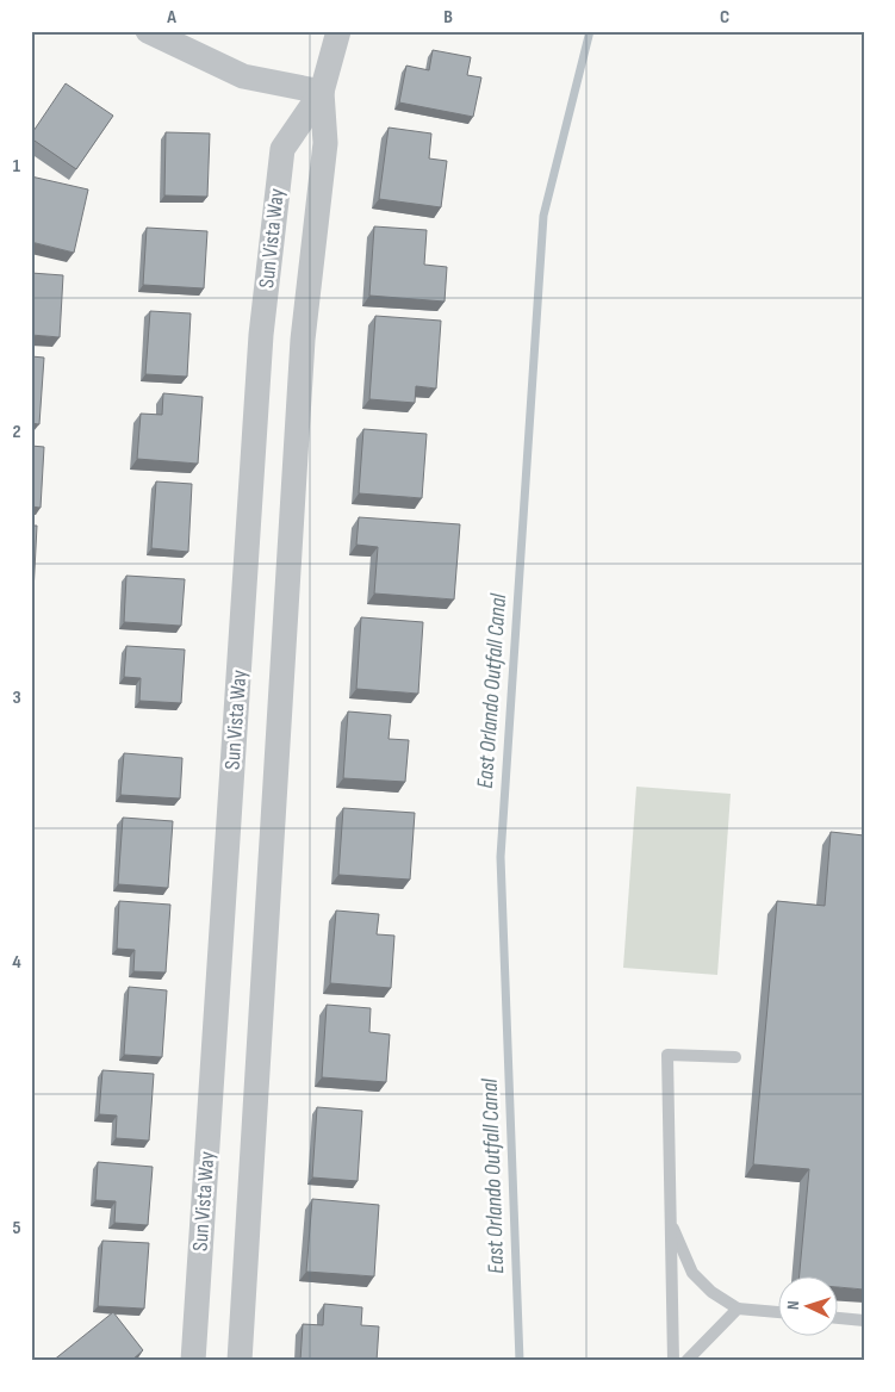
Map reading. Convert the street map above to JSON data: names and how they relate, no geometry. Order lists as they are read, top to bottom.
{
  "streets": {
    "street": ["Sun Vista Way"]
  },
  "water": ["East Orlando Outfall Canal"],
  "north": "left",
  "grid": {
    "columns": ["A", "B", "C"],
    "rows": [
      "1",
      "2",
      "3",
      "4",
      "5"
    ]
  }
}
